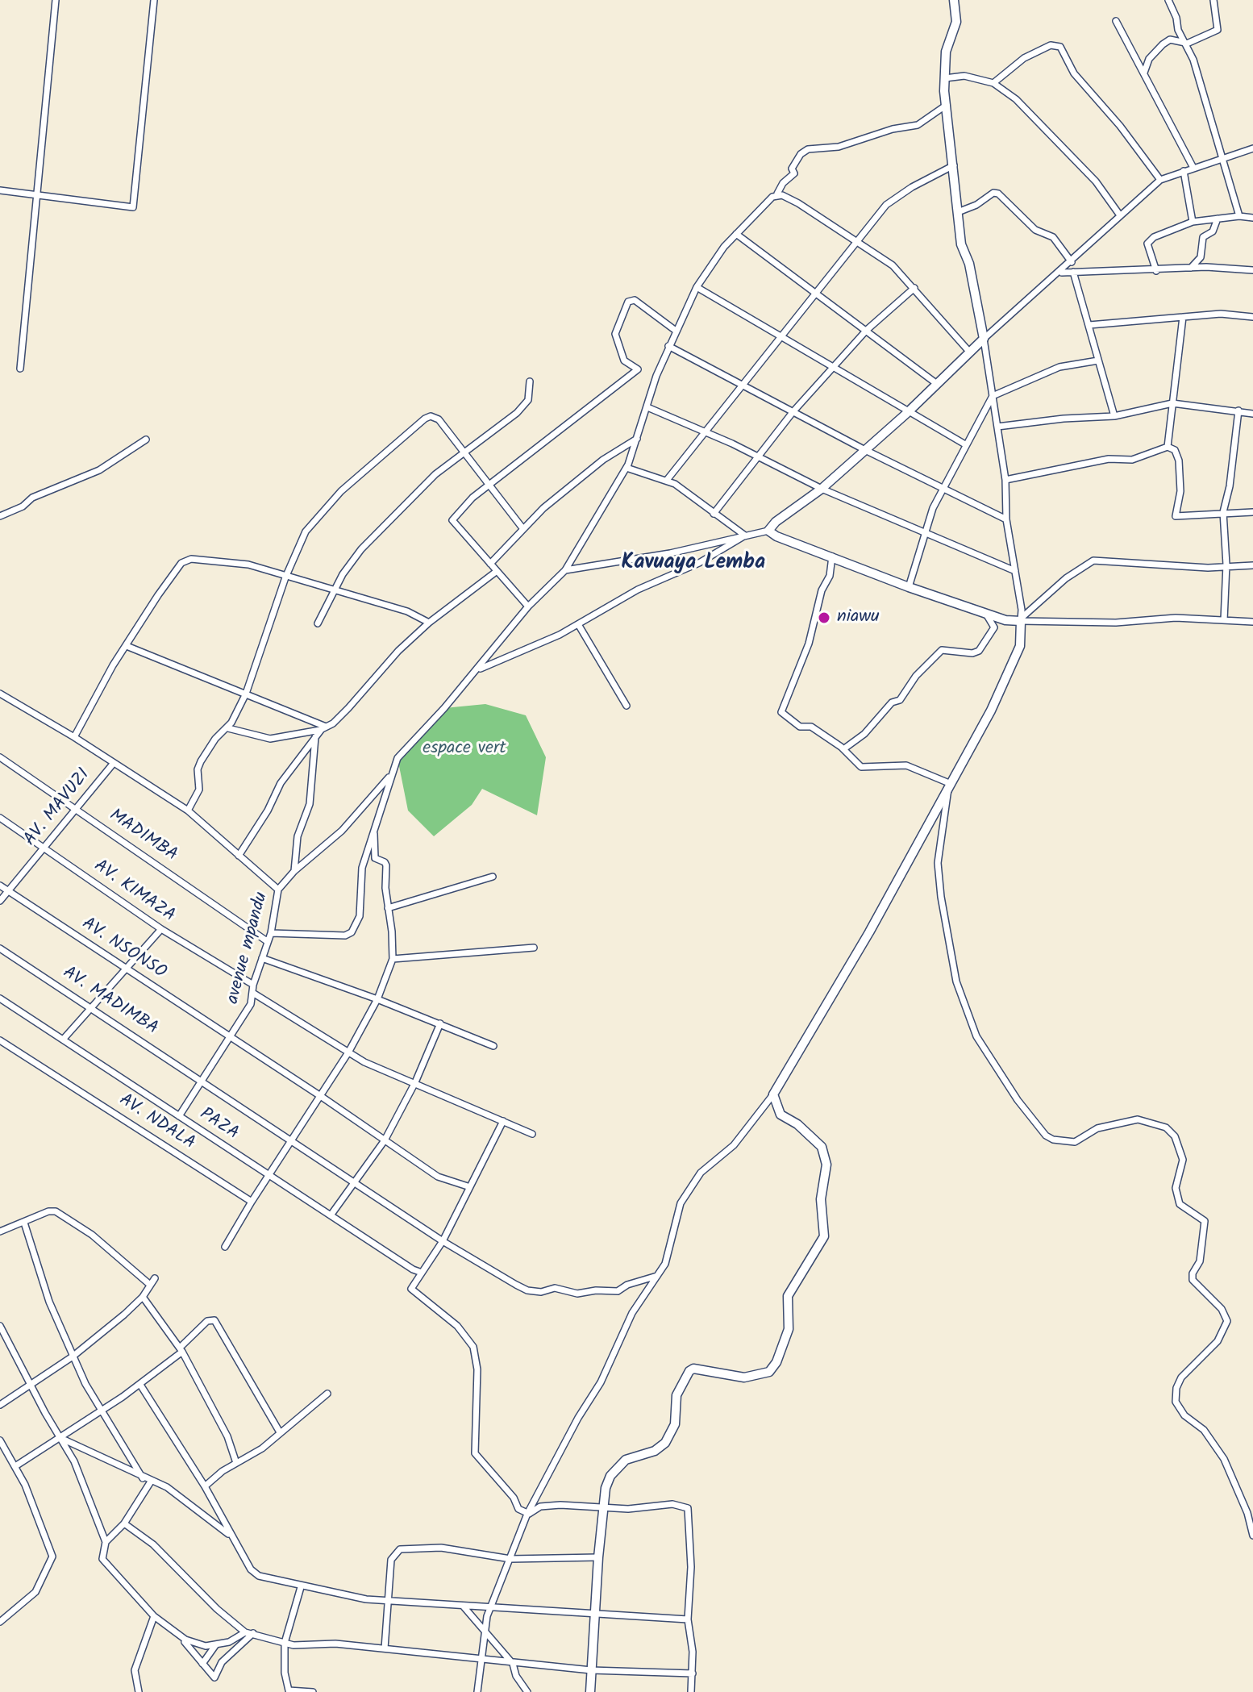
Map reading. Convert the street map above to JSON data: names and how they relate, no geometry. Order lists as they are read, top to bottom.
{
  "streets": {
    "street": [
      "AV. MAVUZI",
      "MADIMBA",
      "AV. KIMAZA",
      "avenue mpandu",
      "AV. NSONSO",
      "AV. MADIMBA",
      "AV. NDALA",
      "PAZA"
    ]
  },
  "crossings": [
    ["AV. MAVUZI", "MADIMBA"],
    ["AV. MAVUZI", "AV. KIMAZA"],
    ["AV. MAVUZI", "AV. NSONSO"],
    ["MADIMBA", "avenue mpandu"],
    ["AV. KIMAZA", "avenue mpandu"],
    ["avenue mpandu", "AV. NSONSO"],
    ["avenue mpandu", "AV. MADIMBA"],
    ["avenue mpandu", "PAZA"]
  ],
  "districts": ["Kavuaya Lemba"],
  "parks": ["espace vert"],
  "places": ["niawu"]
}
